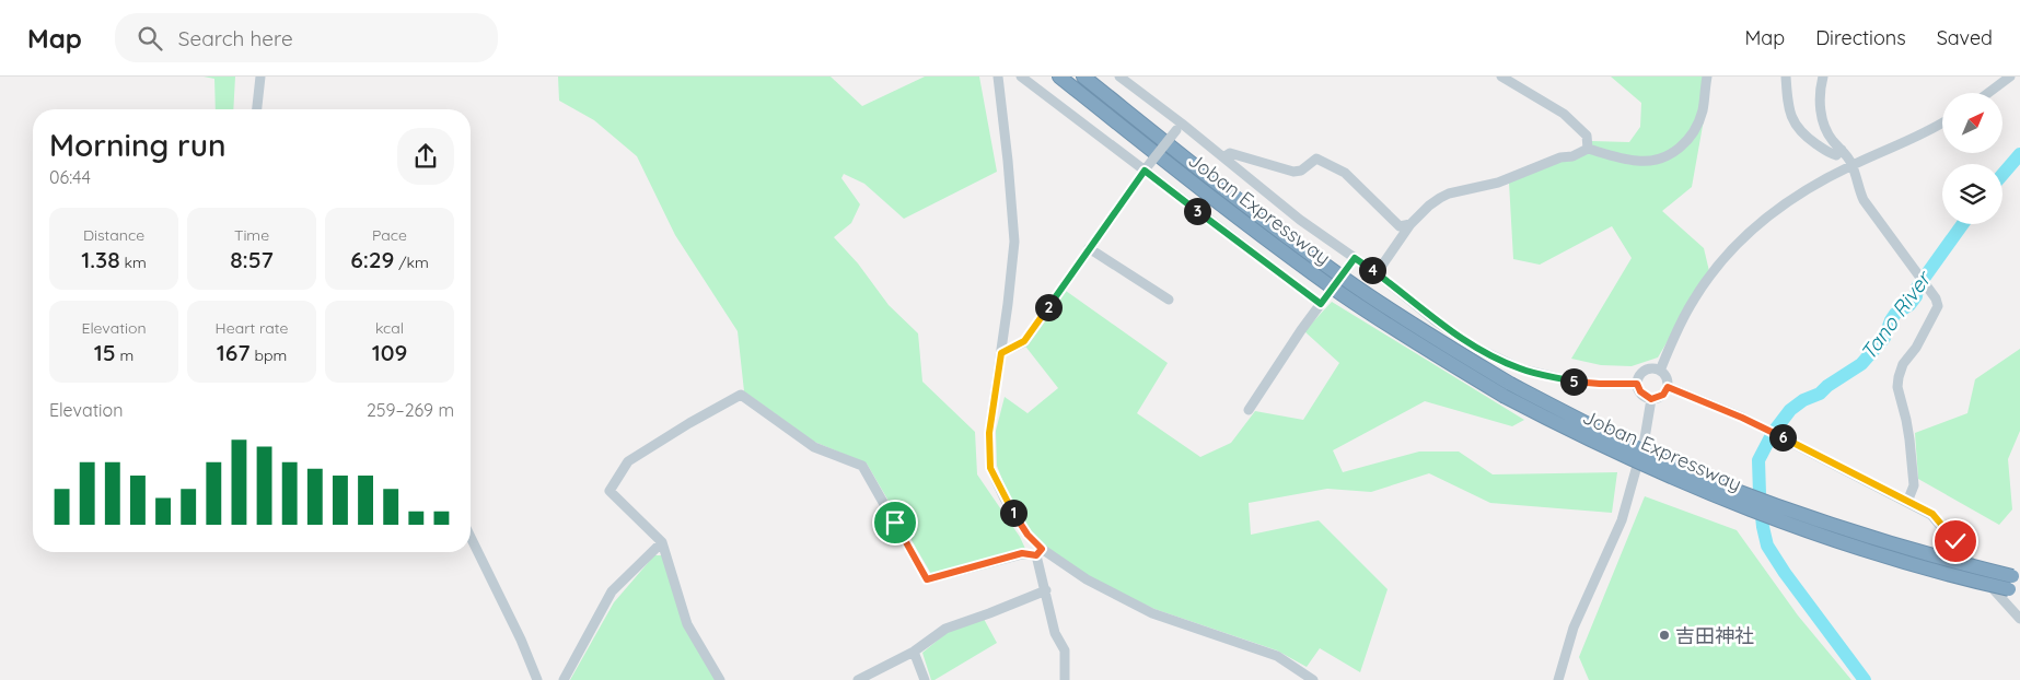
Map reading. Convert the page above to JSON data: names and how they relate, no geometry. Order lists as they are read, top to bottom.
{
  "streets": {
    "highway": ["Joban Expressway"]
  },
  "water": ["Tano River"],
  "places": ["吉田神社"],
  "north": "top right",
  "page": {
    "header": "Map",
    "search": "Search here",
    "nav": ["Map", "Directions", "Saved"],
    "heading": ["Morning run", "06:44"],
    "pins": [
      "3",
      "4",
      "2",
      "5",
      "6",
      "1"
    ],
    "stats": [
      ["Distance", "1.38 km"],
      ["Time", "8:57"],
      ["Pace", "6:29 /km"],
      ["Elevation", "15 m"],
      ["Heart rate", "167 bpm"],
      ["kcal", "109"]
    ],
    "chart": ["Elevation", "259–269 m"]
  }
}
